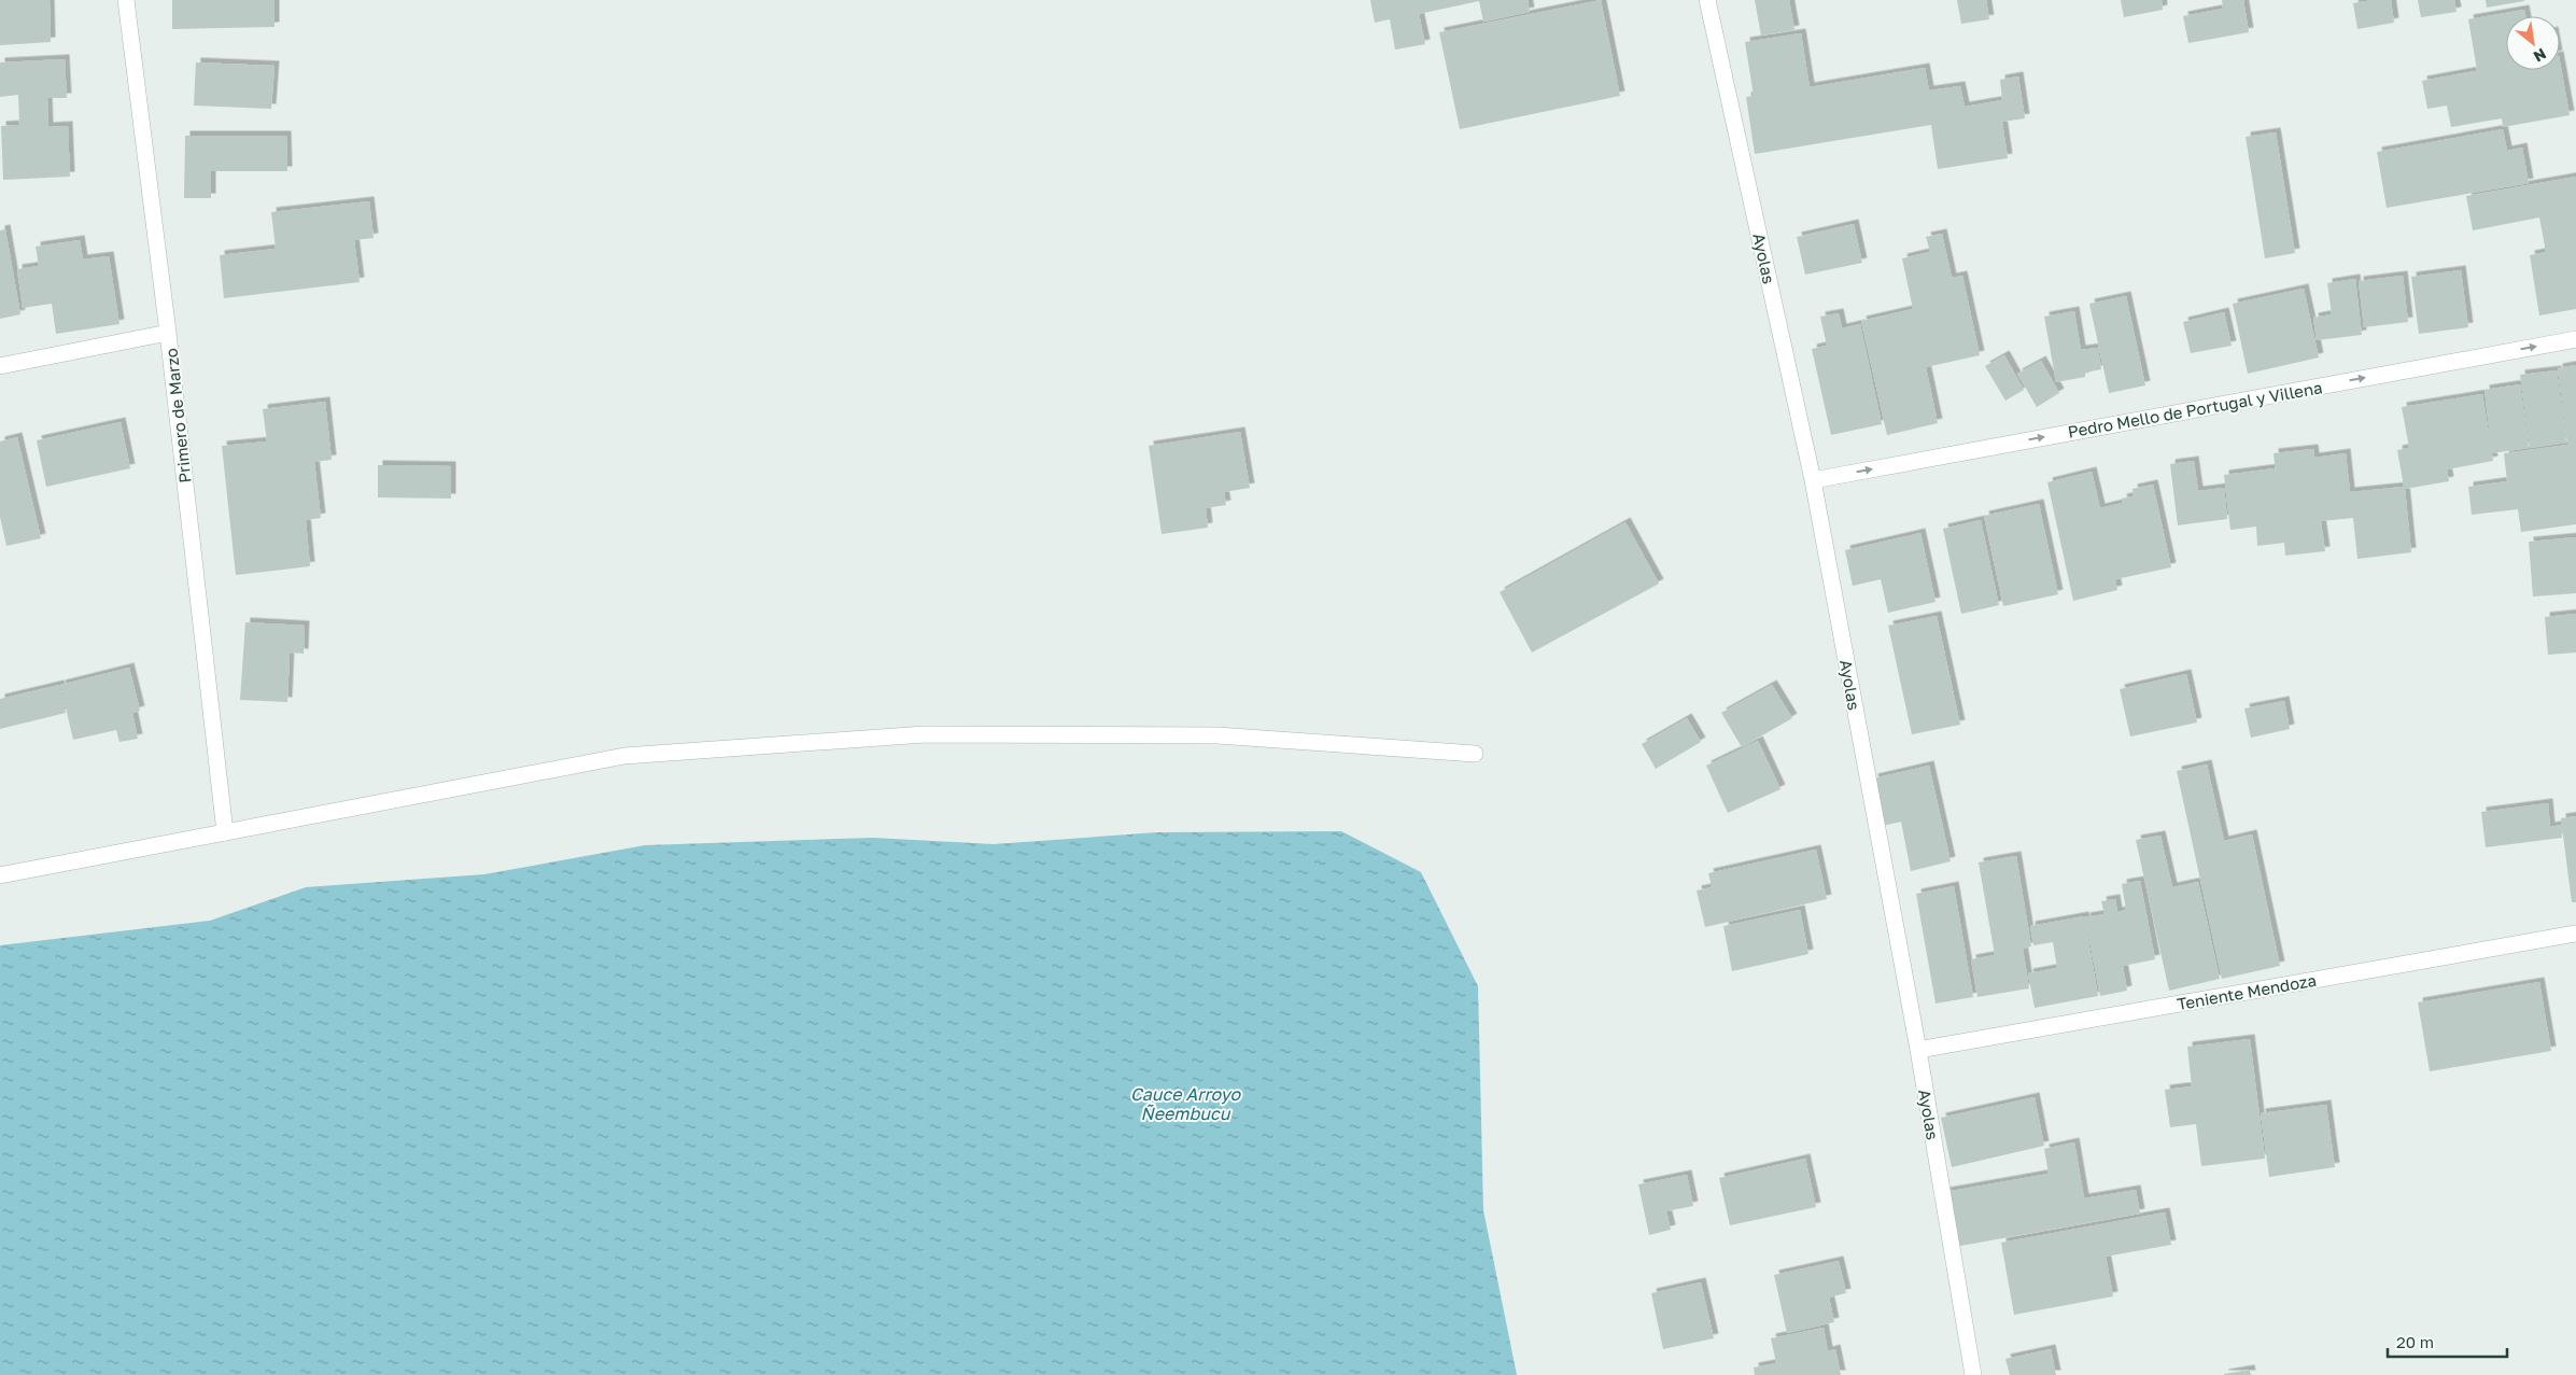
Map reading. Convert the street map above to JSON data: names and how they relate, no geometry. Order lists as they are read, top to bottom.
{
  "streets": {
    "street": [
      "Ayolas",
      "Pedro Mello de Portugal y Villena",
      "Primero de Marzo",
      "Teniente Mendoza"
    ]
  },
  "crossings": [
    ["Ayolas", "Pedro Mello de Portugal y Villena"],
    ["Ayolas", "Teniente Mendoza"]
  ],
  "one_way": ["Pedro Mello de Portugal y Villena"],
  "water": ["Cauce Arroyo Ñeembucu"],
  "scale_bar": "20 m",
  "north": "bottom right"
}
